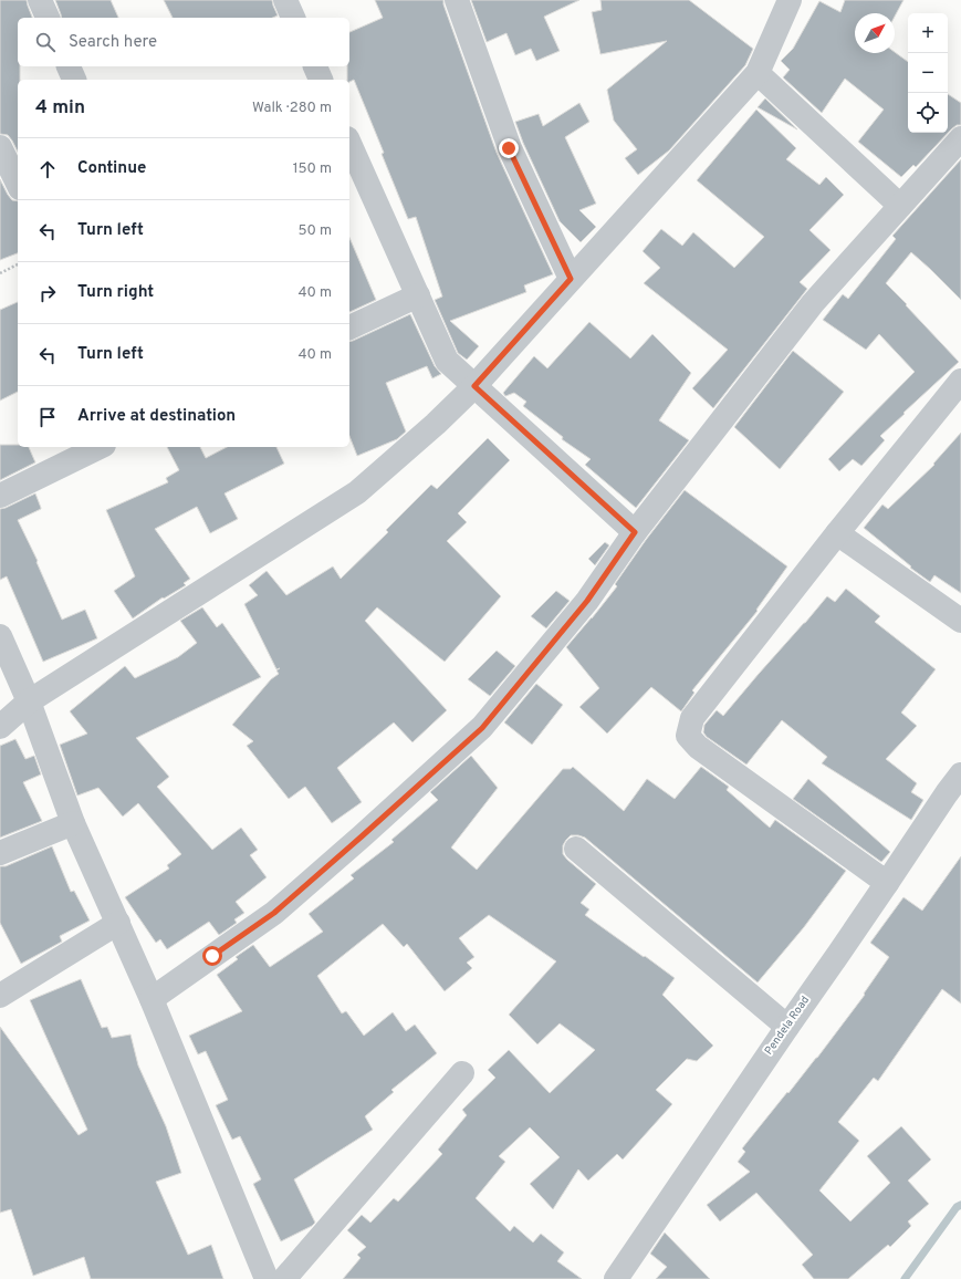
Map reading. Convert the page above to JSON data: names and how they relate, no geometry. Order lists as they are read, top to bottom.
{
  "streets": {
    "street": ["Pendela Road"]
  },
  "north": "top right",
  "page": {
    "map_buttons": ["+", "−"],
    "search": "Search here",
    "heading": ["4 min", "Walk · 280 m"],
    "list": [
      ["Continue", "150 m"],
      ["Turn left", "50 m"],
      ["Turn right", "40 m"],
      ["Turn left", "40 m"],
      "Arrive at destination"
    ]
  }
}
